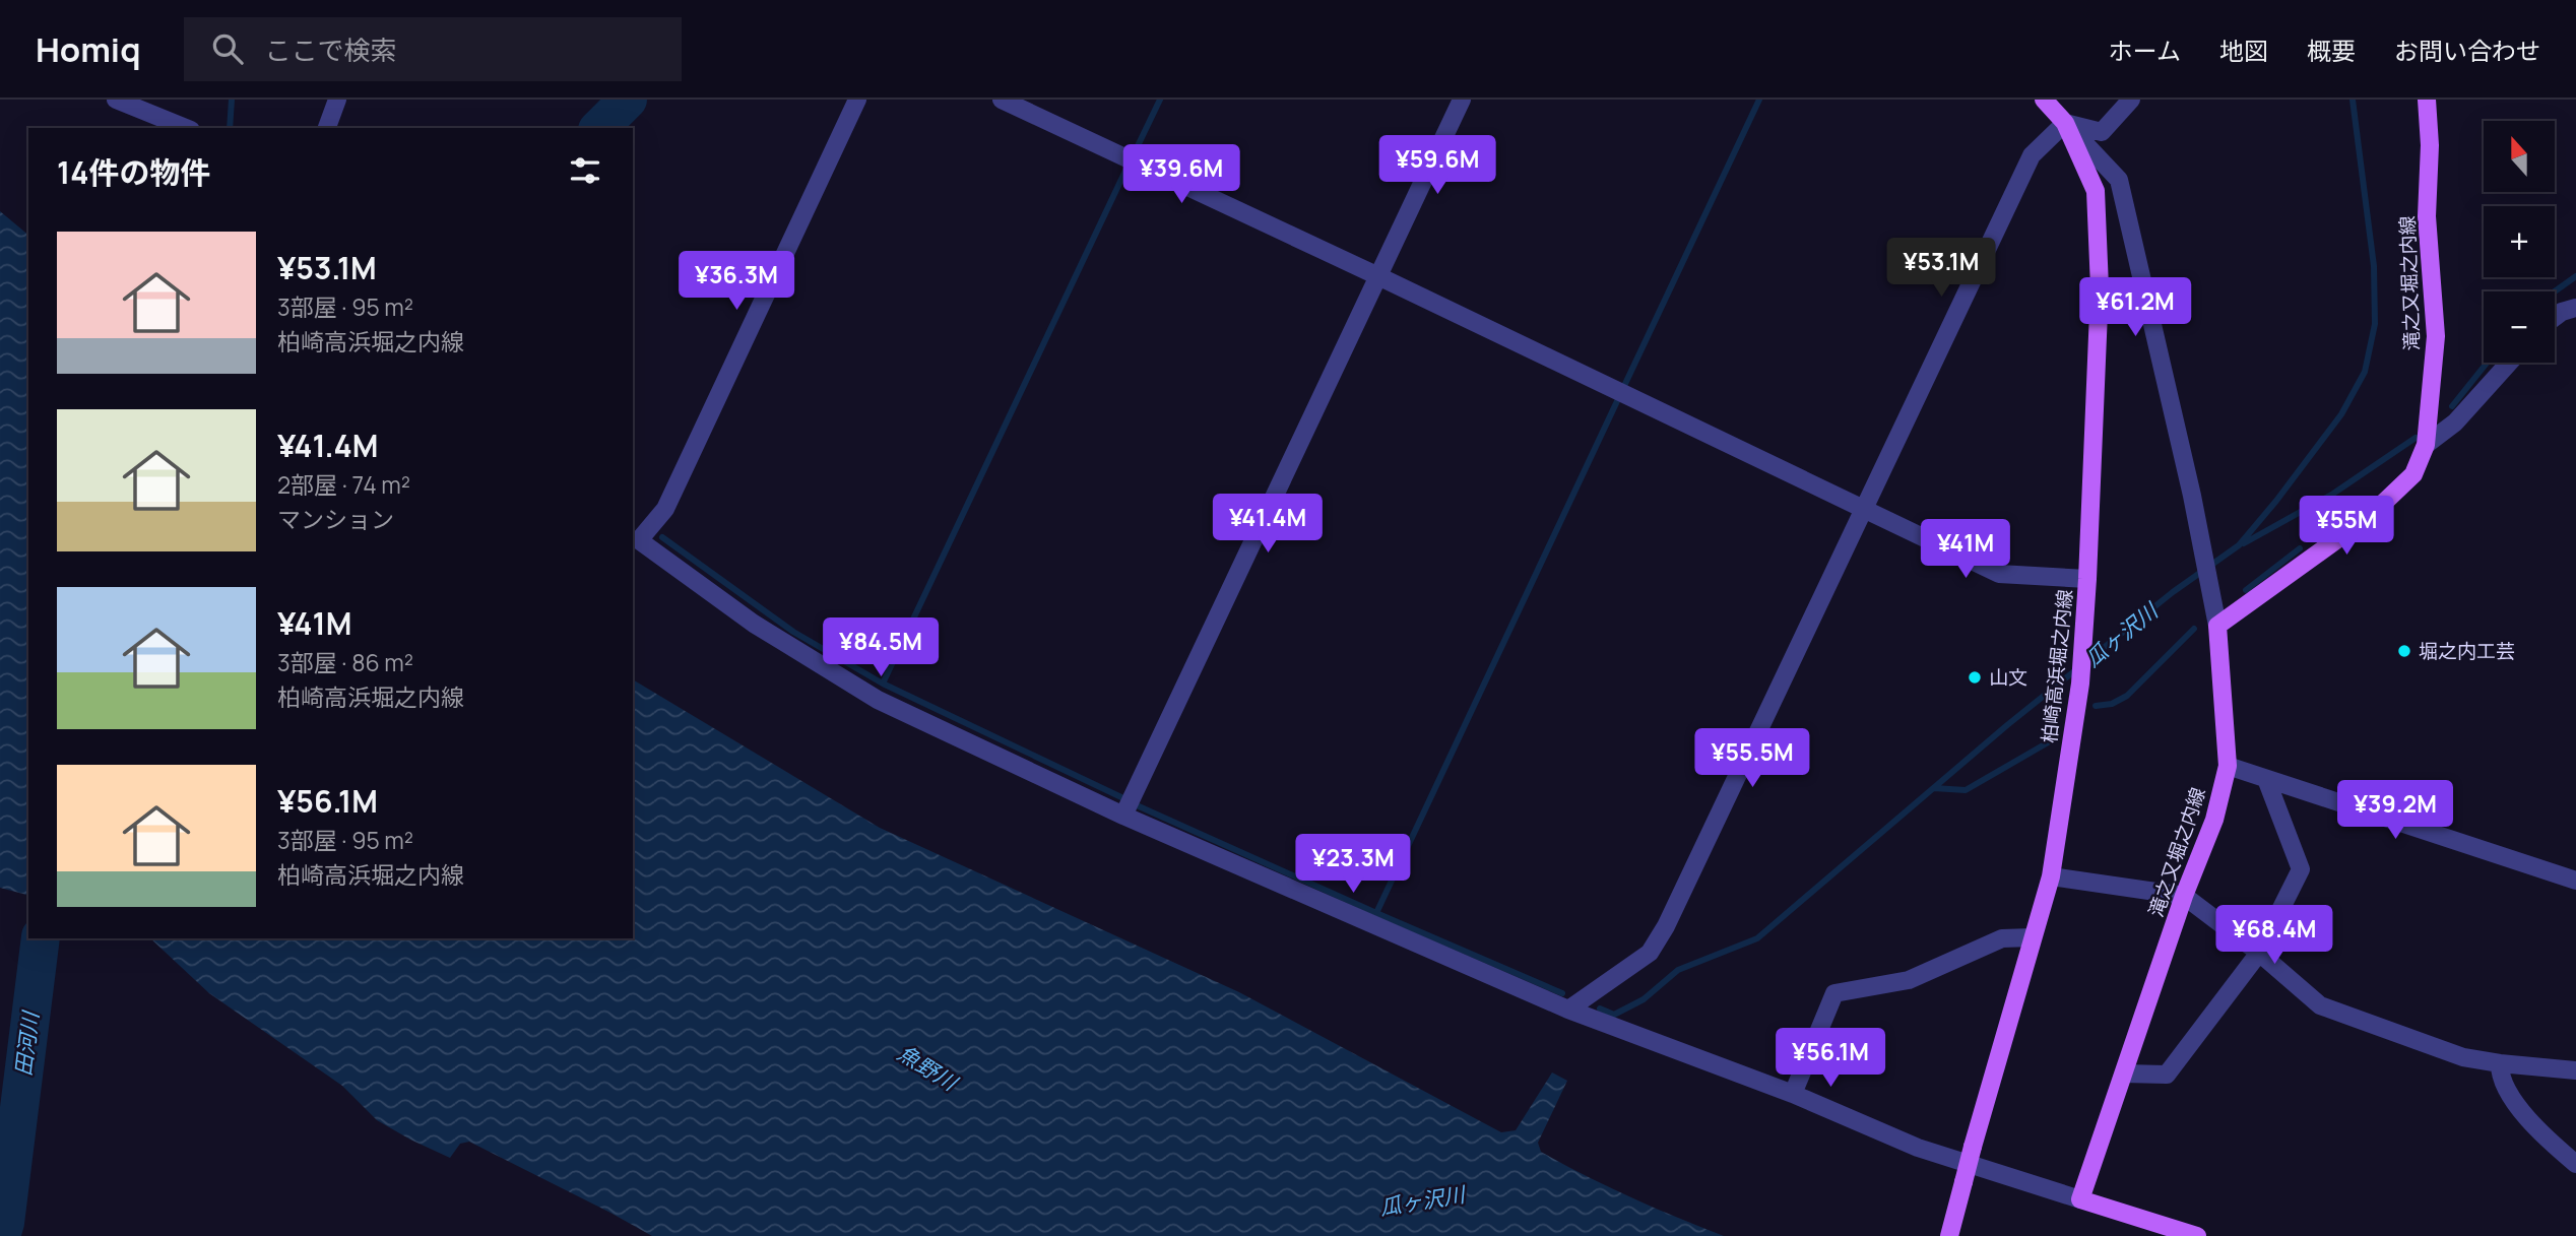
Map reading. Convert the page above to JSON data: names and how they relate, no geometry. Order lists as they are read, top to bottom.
{
  "streets": {
    "main road": ["滝之又堀之内線", "柏崎高浜堀之内線"]
  },
  "water": ["瓜ヶ沢川", "田河川", "魚野川"],
  "places": ["堀之内工芸", "山文"],
  "north": "top",
  "page": {
    "header": "Homiq",
    "search": "ここで検索",
    "nav": [
      "ホーム",
      "地図",
      "概要",
      "お問い合わせ"
    ],
    "map_buttons": ["+", "−"],
    "heading": "14件の物件",
    "price": [
      "¥59.6M",
      "¥39.6M",
      "¥53.1M",
      "¥36.3M",
      "¥61.2M",
      "¥41.4M",
      "¥55M",
      "¥41M",
      "¥84.5M",
      "¥55.5M",
      "¥39.2M",
      "¥23.3M",
      "¥68.4M",
      "¥56.1M"
    ],
    "list": [
      {
        "name": "¥53.1M",
        "note": "3部屋 · 95 m² · 柏崎高浜堀之内線"
      },
      {
        "name": "¥41.4M",
        "note": "2部屋 · 74 m² · マンション"
      },
      {
        "name": "¥41M",
        "note": "3部屋 · 86 m² · 柏崎高浜堀之内線"
      },
      {
        "name": "¥56.1M",
        "note": "3部屋 · 95 m² · 柏崎高浜堀之内線"
      }
    ]
  }
}
